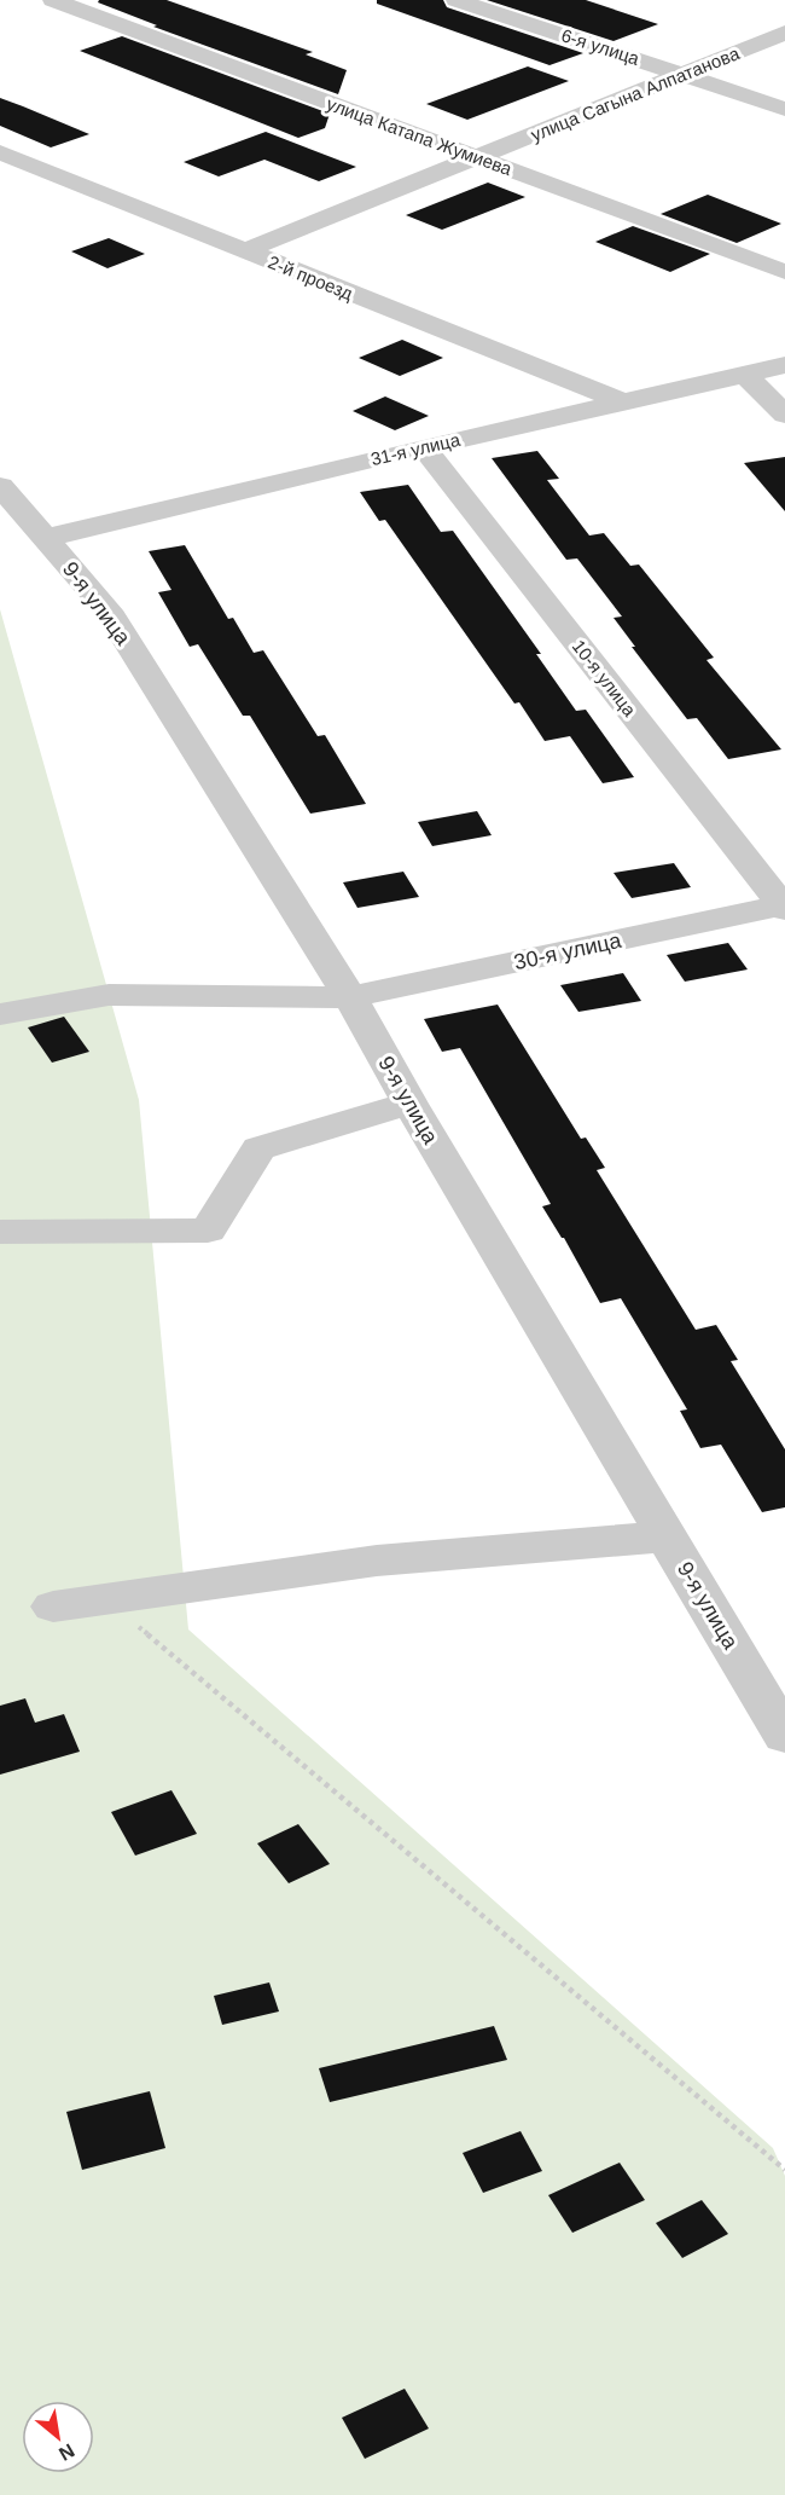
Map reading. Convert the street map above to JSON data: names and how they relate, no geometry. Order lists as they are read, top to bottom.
{
  "streets": {
    "street": [
      "6-я улица",
      "улица Сагына Алпатанова",
      "улица Катапа Жумиева",
      "2-й проезд",
      "31-я улица",
      "9-я улица",
      "10-я улица",
      "30-я улица"
    ]
  },
  "crossings": [
    ["6-я улица", "улица Сагына Алпатанова"],
    ["улица Сагына Алпатанова", "улица Катапа Жумиева"],
    ["улица Сагына Алпатанова", "2-й проезд"],
    ["2-й проезд", "31-я улица"],
    ["31-я улица", "9-я улица"],
    ["31-я улица", "10-я улица"],
    ["9-я улица", "30-я улица"],
    ["10-я улица", "30-я улица"]
  ],
  "north": "bottom right"
}
